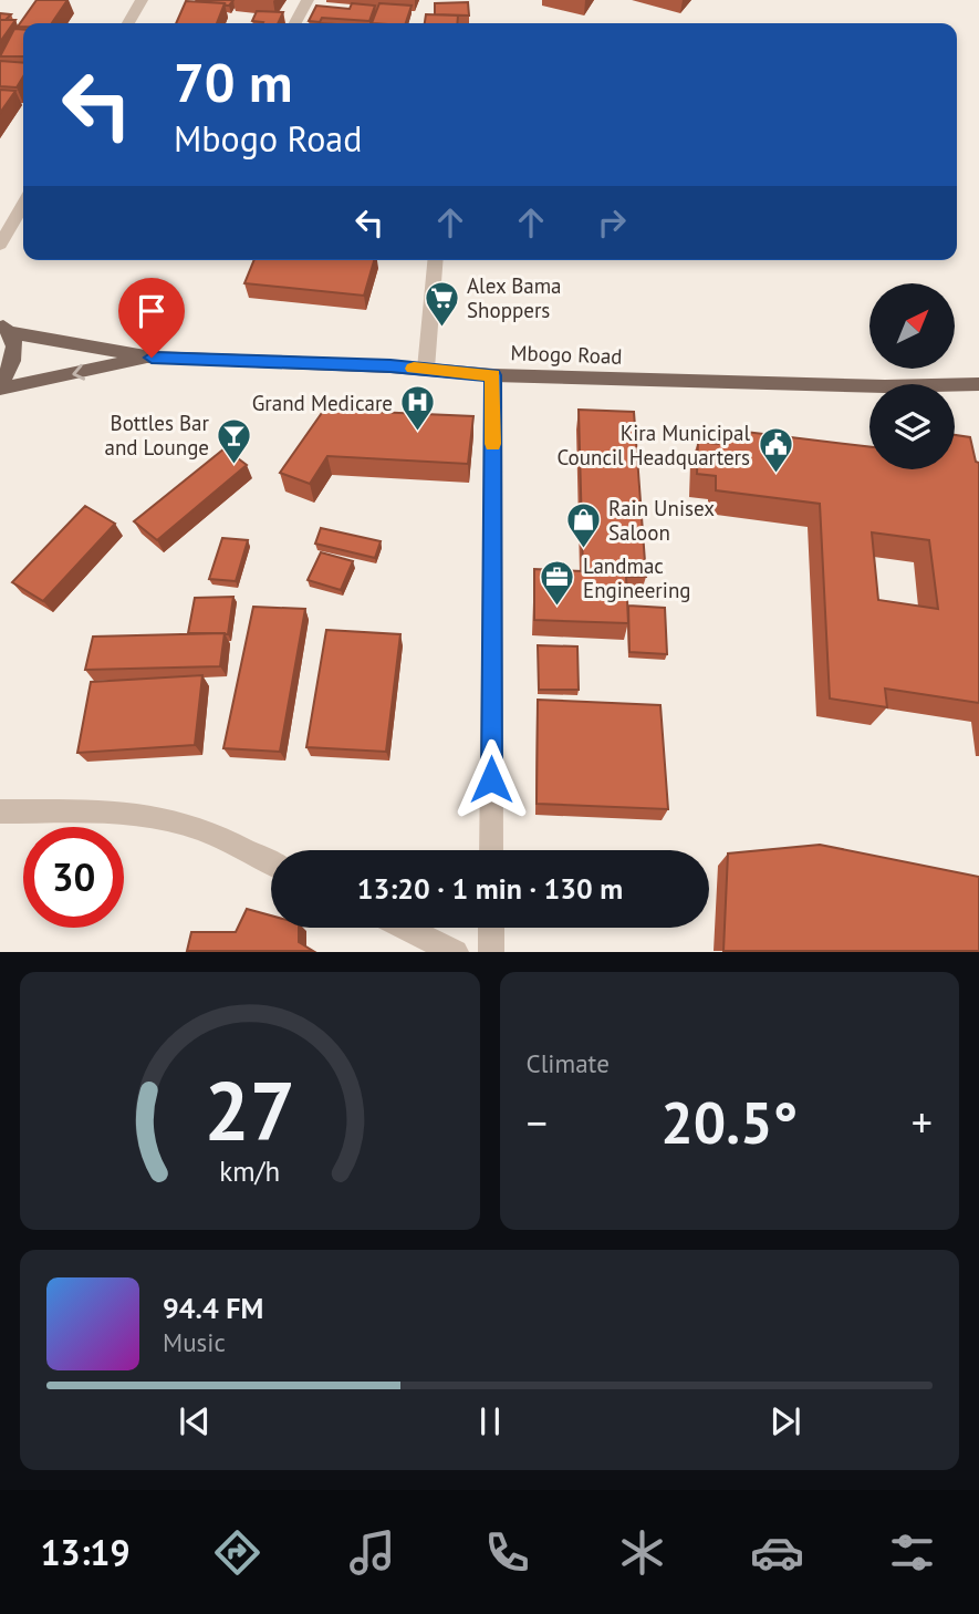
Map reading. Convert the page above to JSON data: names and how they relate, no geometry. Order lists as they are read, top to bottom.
{
  "streets": {
    "main road": ["Mbogo Road"]
  },
  "places": {
    "supermarket": ["Alex Bama Shoppers"],
    "hospital": ["Grand Medicare"],
    "bar": ["Bottles Bar and Lounge"],
    "public building": ["Kira Municipal Council Headquarters"],
    "shop": ["Rain Unisex Saloon"],
    "office": ["Landmac Engineering"]
  },
  "north": "top right",
  "page": {
    "turn": ["70 m", "Mbogo Road"],
    "limit": "30",
    "trip": "13:20 · 1 min · 130 m",
    "tile": "Climate",
    "heat": ["−", "20.5°", "+"],
    "song": ["94.4 FM", "Music"],
    "tabs": "13:19",
    "gauge": ["27", "km/h"]
  }
}
